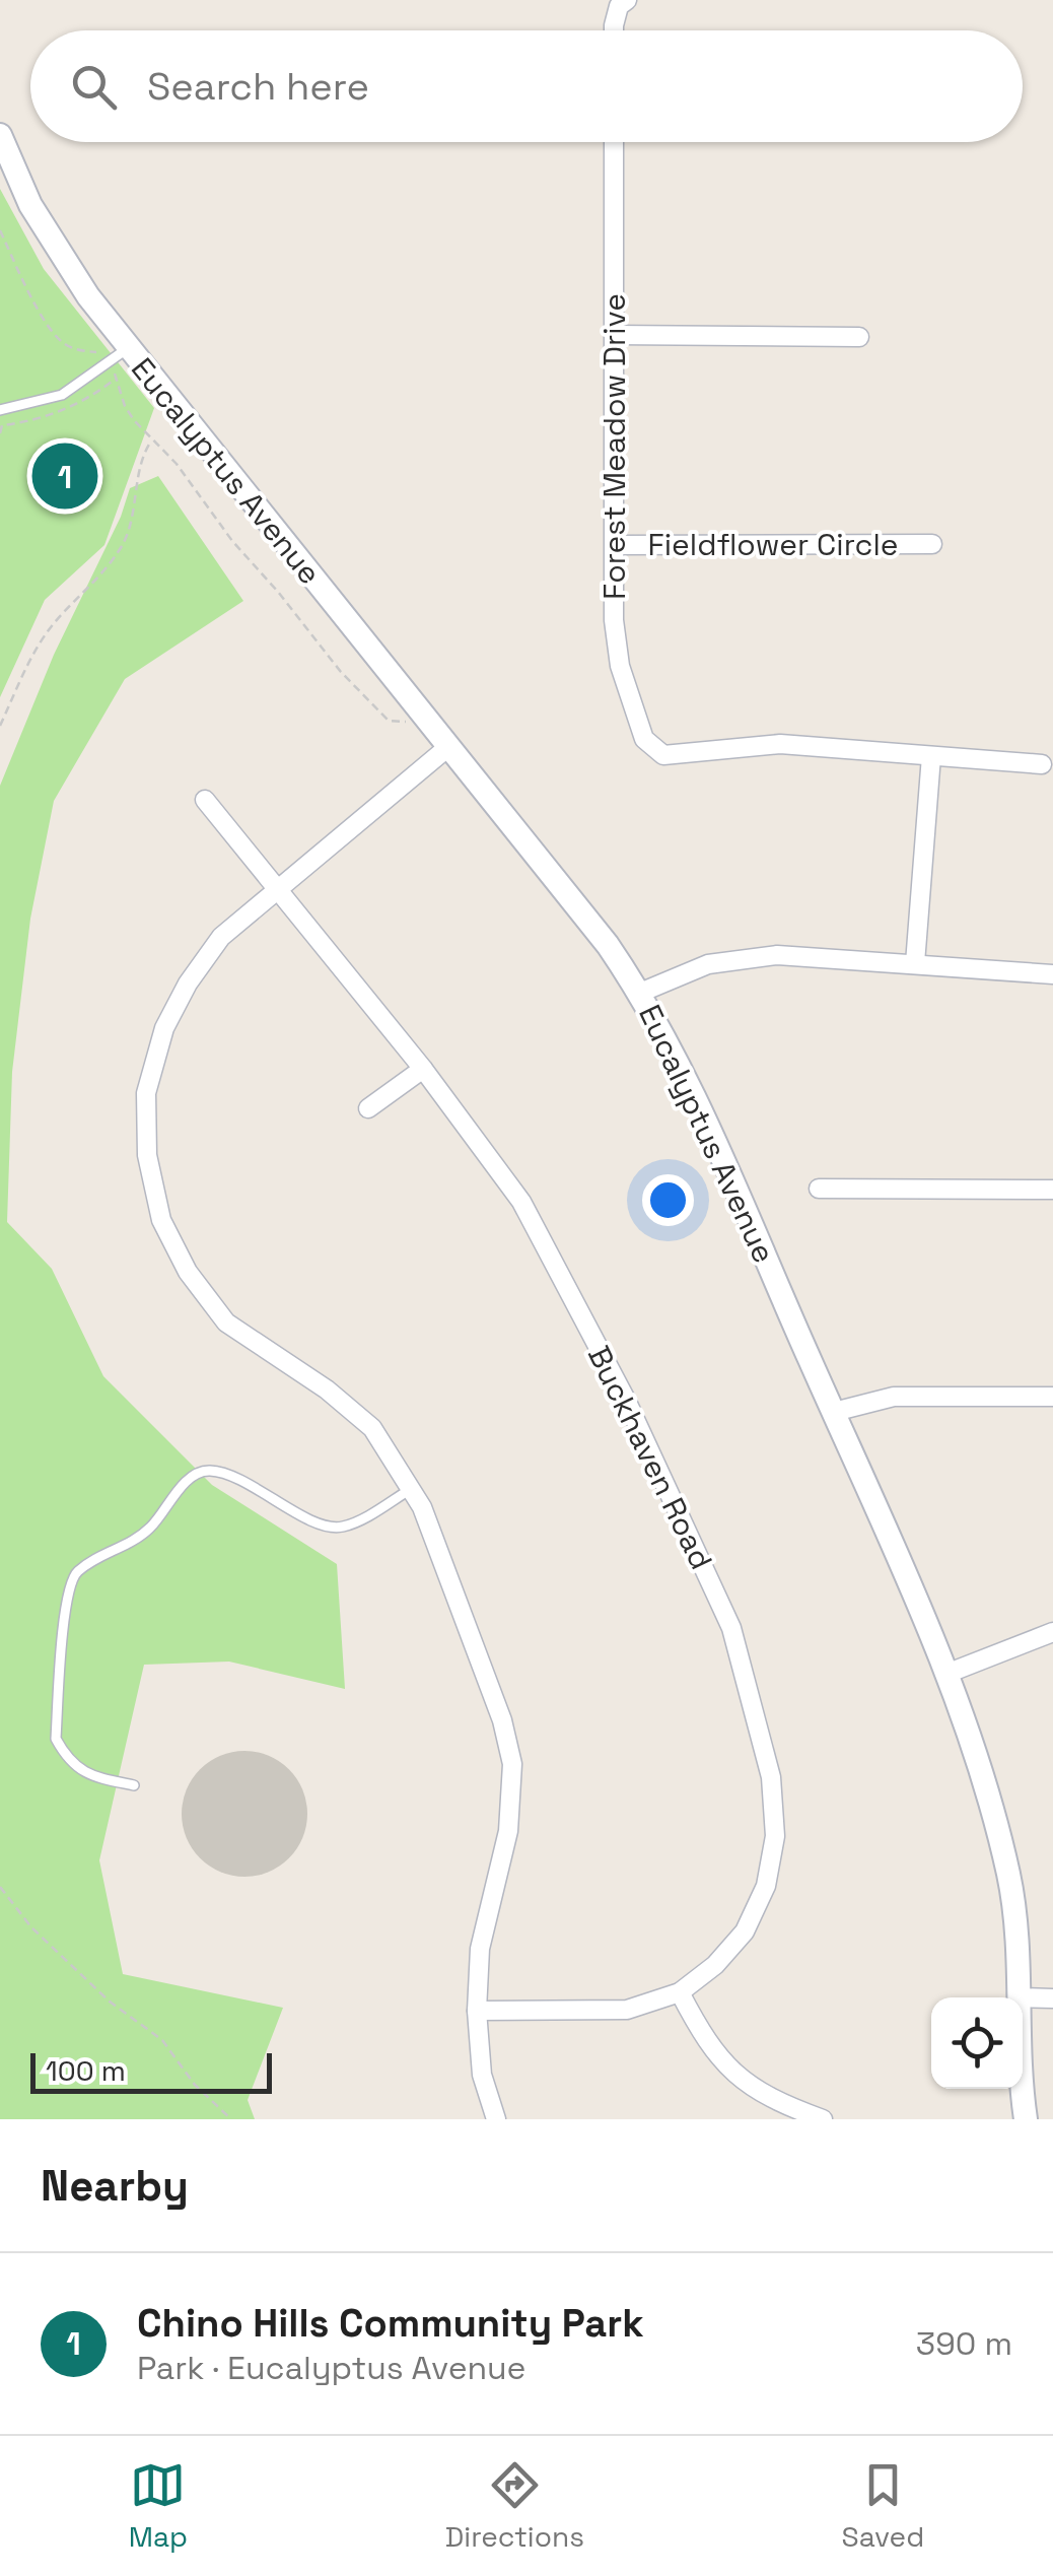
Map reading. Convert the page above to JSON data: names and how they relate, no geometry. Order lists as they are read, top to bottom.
{
  "streets": {
    "street": [
      "Forest Meadow Drive",
      "Eucalyptus Avenue",
      "Fieldflower Circle",
      "Buckhaven Road"
    ]
  },
  "crossings": [
    ["Forest Meadow Drive", "Fieldflower Circle"]
  ],
  "scale_bar": "100 m",
  "page": {
    "search": "Search here",
    "pins": "1",
    "scale": "100 m",
    "heading": "Nearby",
    "list": [
      {
        "mark": "1",
        "name": "Chino Hills Community Park",
        "note": "Park · Eucalyptus Avenue",
        "value": "390 m"
      }
    ],
    "nav": ["Map", "Directions", "Saved"]
  }
}
